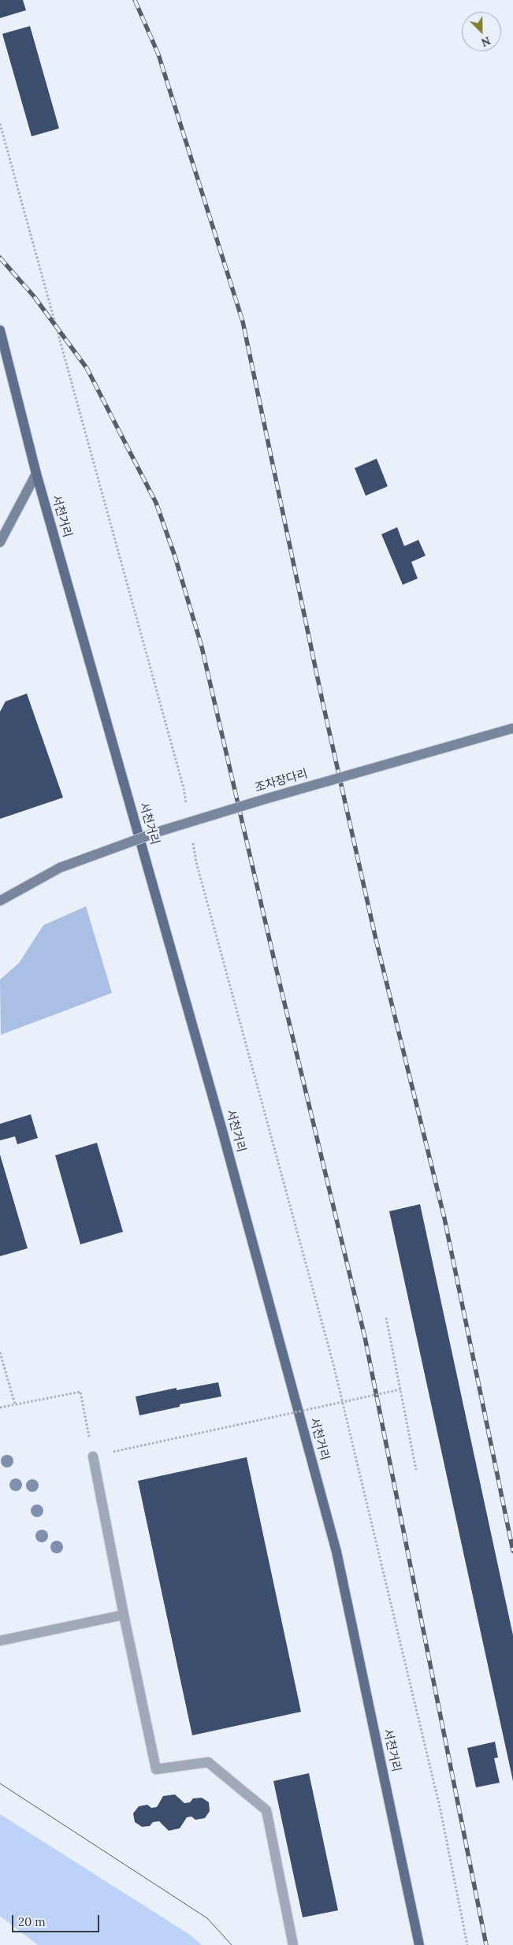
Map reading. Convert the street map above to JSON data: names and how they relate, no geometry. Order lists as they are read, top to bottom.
{
  "streets": {
    "main road": ["서천거리", "조차장다리"]
  },
  "scale_bar": "20 m",
  "north": "bottom right"
}
